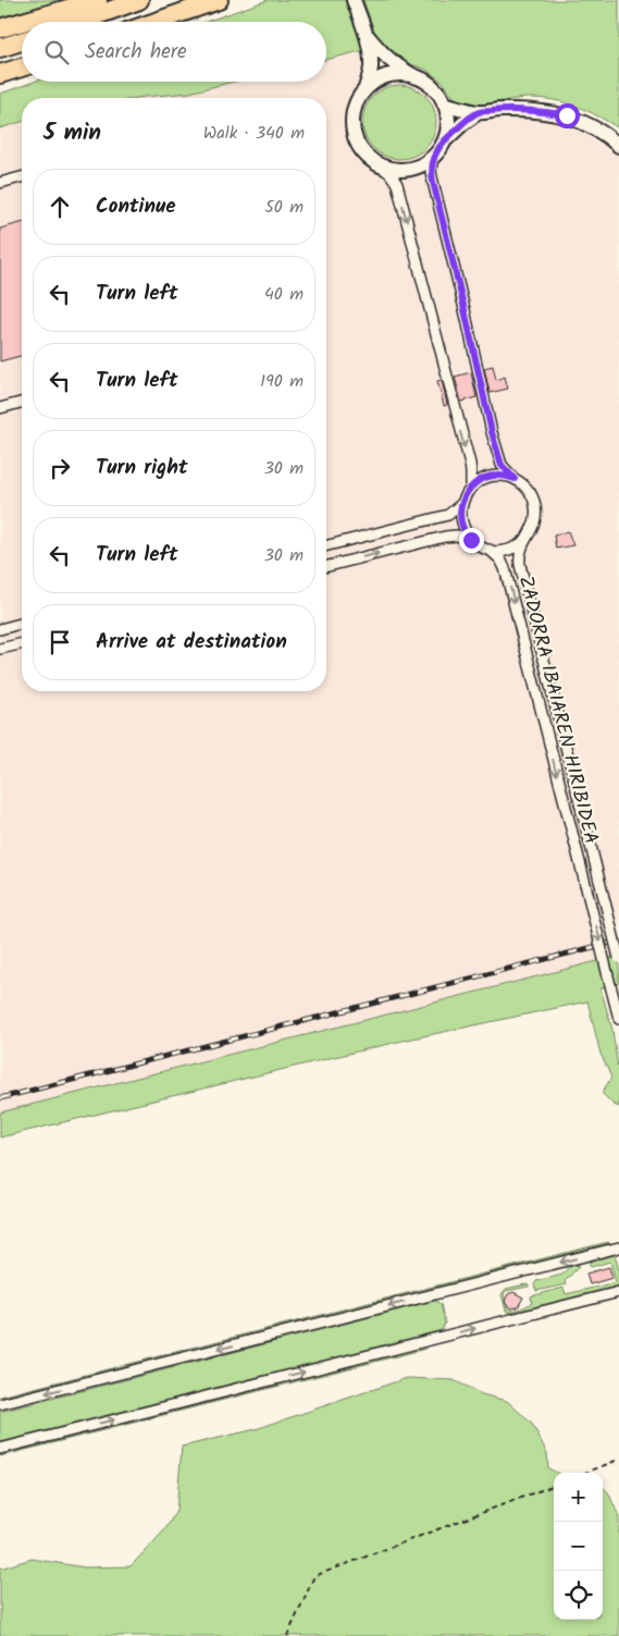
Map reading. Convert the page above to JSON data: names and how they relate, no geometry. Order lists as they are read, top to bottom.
{
  "streets": {
    "street": ["ZADORRA IBAIAREN HIRIBIDEA"]
  },
  "page": {
    "search": "Search here",
    "heading": ["5 min", "Walk · 340 m"],
    "list": [
      ["Continue", "50 m"],
      ["Turn left", "40 m"],
      ["Turn left", "190 m"],
      ["Turn right", "30 m"],
      ["Turn left", "30 m"],
      "Arrive at destination"
    ],
    "map_buttons": ["+", "−"]
  }
}
